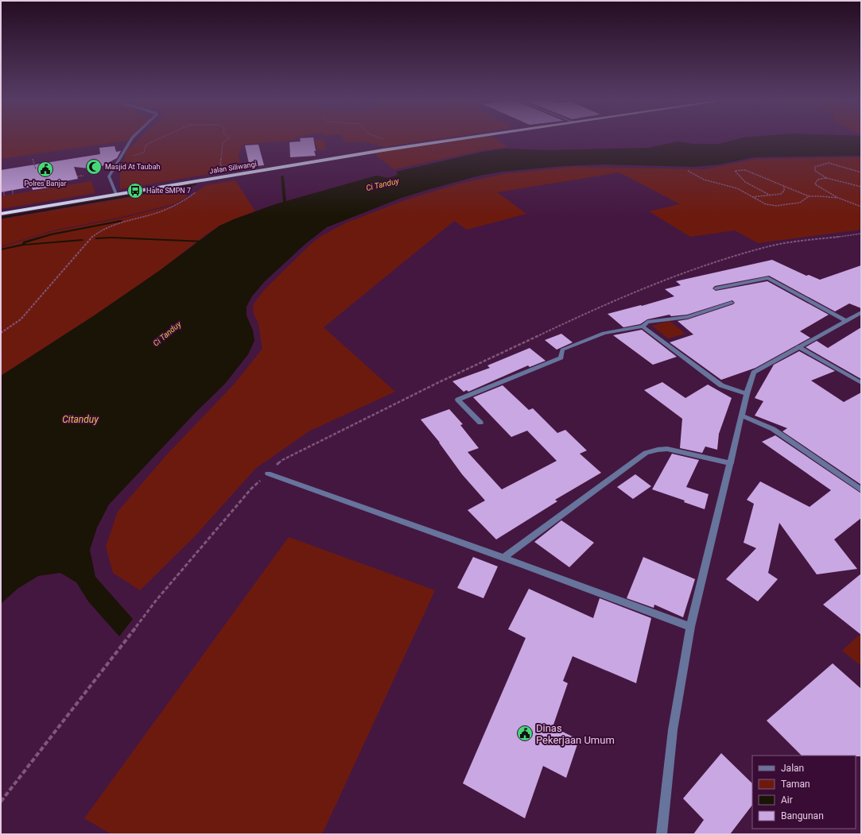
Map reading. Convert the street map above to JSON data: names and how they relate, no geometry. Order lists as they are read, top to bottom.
{
  "streets": {
    "highway": ["Jalan Siliwangi"]
  },
  "water": ["Ci Tanduy", "Citanduy"],
  "places": {
    "mosque": ["Masjid At Taubah"],
    "public building": ["Polres Banjar", "Dinas Pekerjaan Umum"],
    "bus stop": ["Halte SMPN 7"]
  },
  "legend": [
    "Jalan",
    "Taman",
    "Air",
    "Bangunan"
  ]
}
